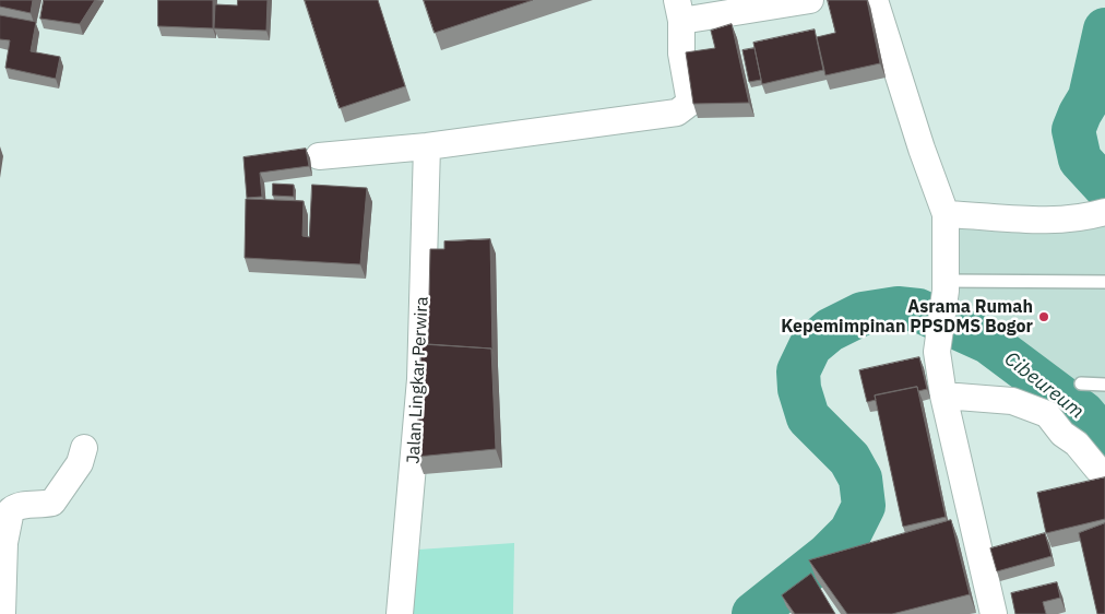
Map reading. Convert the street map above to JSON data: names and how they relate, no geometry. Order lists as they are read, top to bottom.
{
  "streets": {
    "street": ["Jalan Lingkar Perwira"]
  },
  "water": ["Cibeureum"],
  "places": ["Asrama Rumah Kepemimpinan PPSDMS Bogor"]
}
